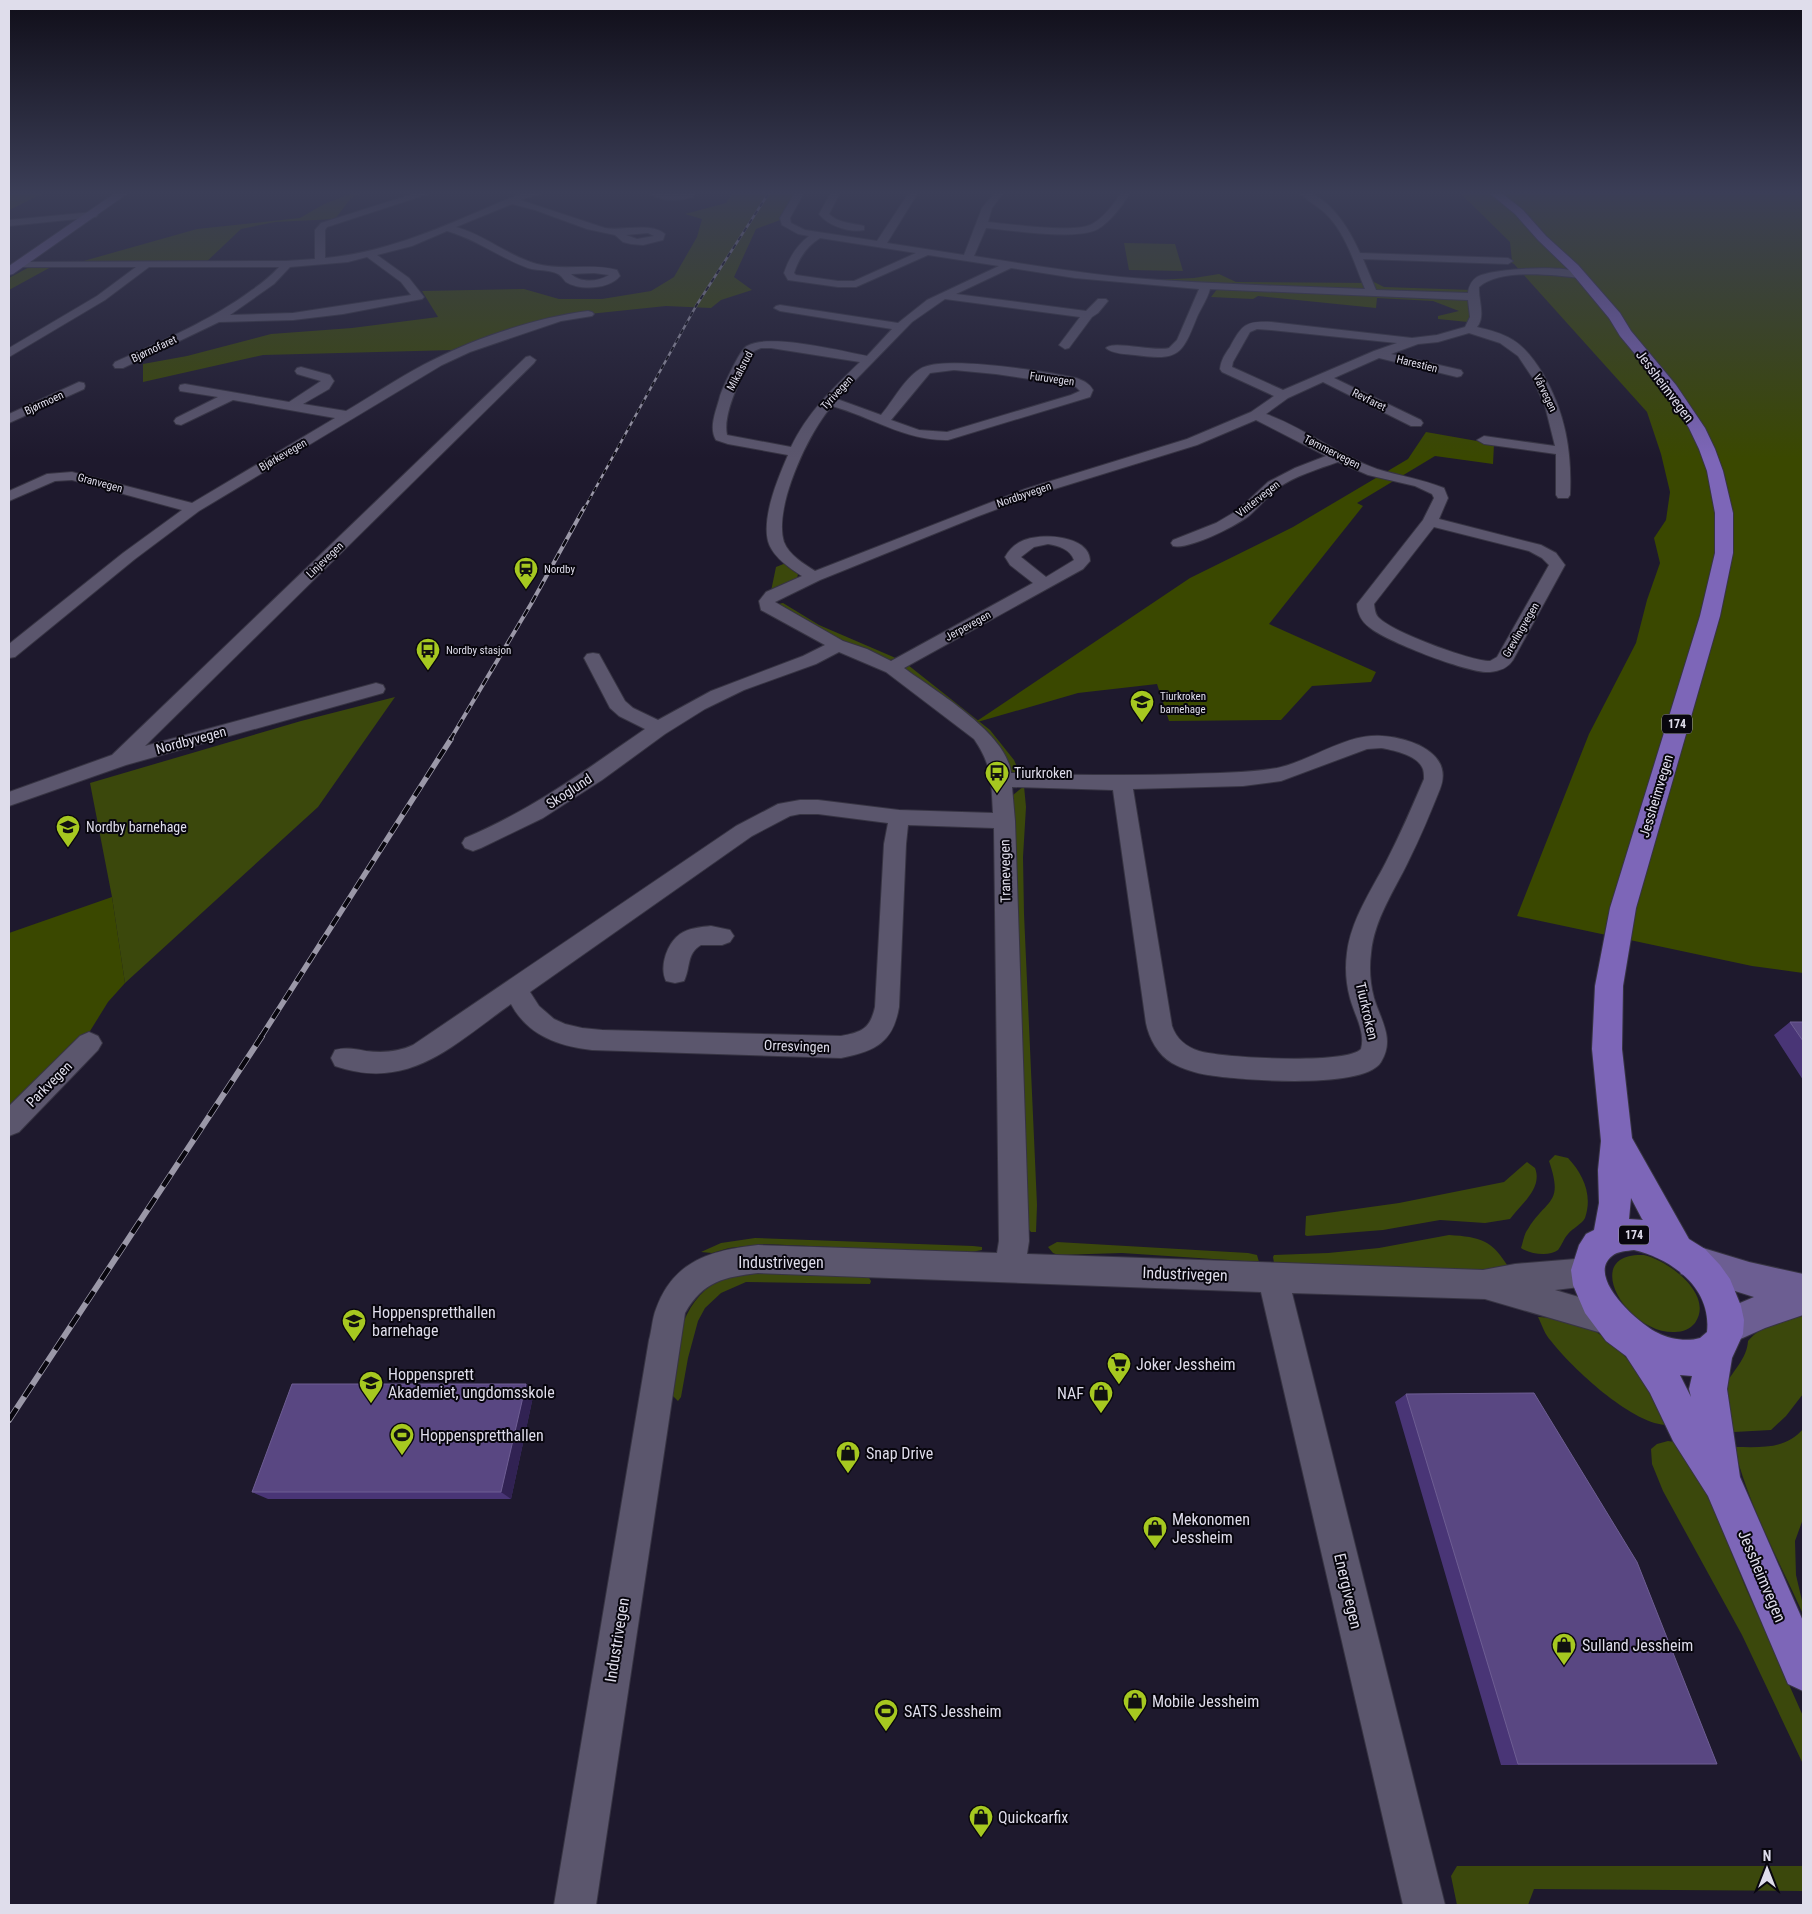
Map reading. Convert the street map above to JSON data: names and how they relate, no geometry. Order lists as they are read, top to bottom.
{
  "streets": {
    "main road": ["Jessheimvegen", "174"],
    "street": [
      "Bjørnofaret",
      "Harestien",
      "Mikalsrud",
      "Furuvegen",
      "Tyrivegen",
      "Vårvegen",
      "Revfaret",
      "Bjørmoen",
      "Tømmervegen",
      "Bjørkevegen",
      "Granvegen",
      "Nordbyvegen",
      "Vintervegen",
      "Linjevegen",
      "Jerpevegen",
      "Grevlingvegen",
      "Skoglund",
      "Tranevegen",
      "Tiurkroken",
      "Orresvingen",
      "Parkvegen",
      "Industrivegen",
      "Energivegen"
    ]
  },
  "crossings": [
    ["Harestien", "Nordbyvegen"],
    ["Mikalsrud", "Tyrivegen"],
    ["Furuvegen", "Tyrivegen"],
    ["Jessheimvegen", "174"],
    ["Jessheimvegen", "Industrivegen"],
    ["Tyrivegen", "Nordbyvegen"],
    ["Vårvegen", "Nordbyvegen"],
    ["Revfaret", "Nordbyvegen"],
    ["Tømmervegen", "Nordbyvegen"],
    ["Tømmervegen", "Vintervegen"],
    ["Tømmervegen", "Grevlingvegen"],
    ["Bjørkevegen", "Granvegen"],
    ["Nordbyvegen", "Linjevegen"],
    ["Nordbyvegen", "Tranevegen"],
    ["Jerpevegen", "Tranevegen"],
    ["174", "Industrivegen"],
    ["Skoglund", "Tranevegen"],
    ["Tranevegen", "Tiurkroken"],
    ["Tranevegen", "Industrivegen"],
    ["Industrivegen", "Energivegen"]
  ],
  "places": {
    "station": ["Nordby"],
    "bus stop": ["Nordby stasjon", "Tiurkroken"],
    "school or university": [
      "Tiurkroken barnehage",
      "Nordby barnehage",
      "Hoppenspretthallen barnehage",
      "Hoppensprett Akademiet, ungdomsskole"
    ],
    "supermarket": ["Joker Jessheim"],
    "shop": [
      "NAF",
      "Snap Drive",
      "Mekonomen Jessheim",
      "Sulland Jessheim",
      "Mobile Jessheim",
      "Quickcarfix"
    ],
    "sports": ["Hoppenspretthallen", "SATS Jessheim"]
  },
  "north": "top"
}
